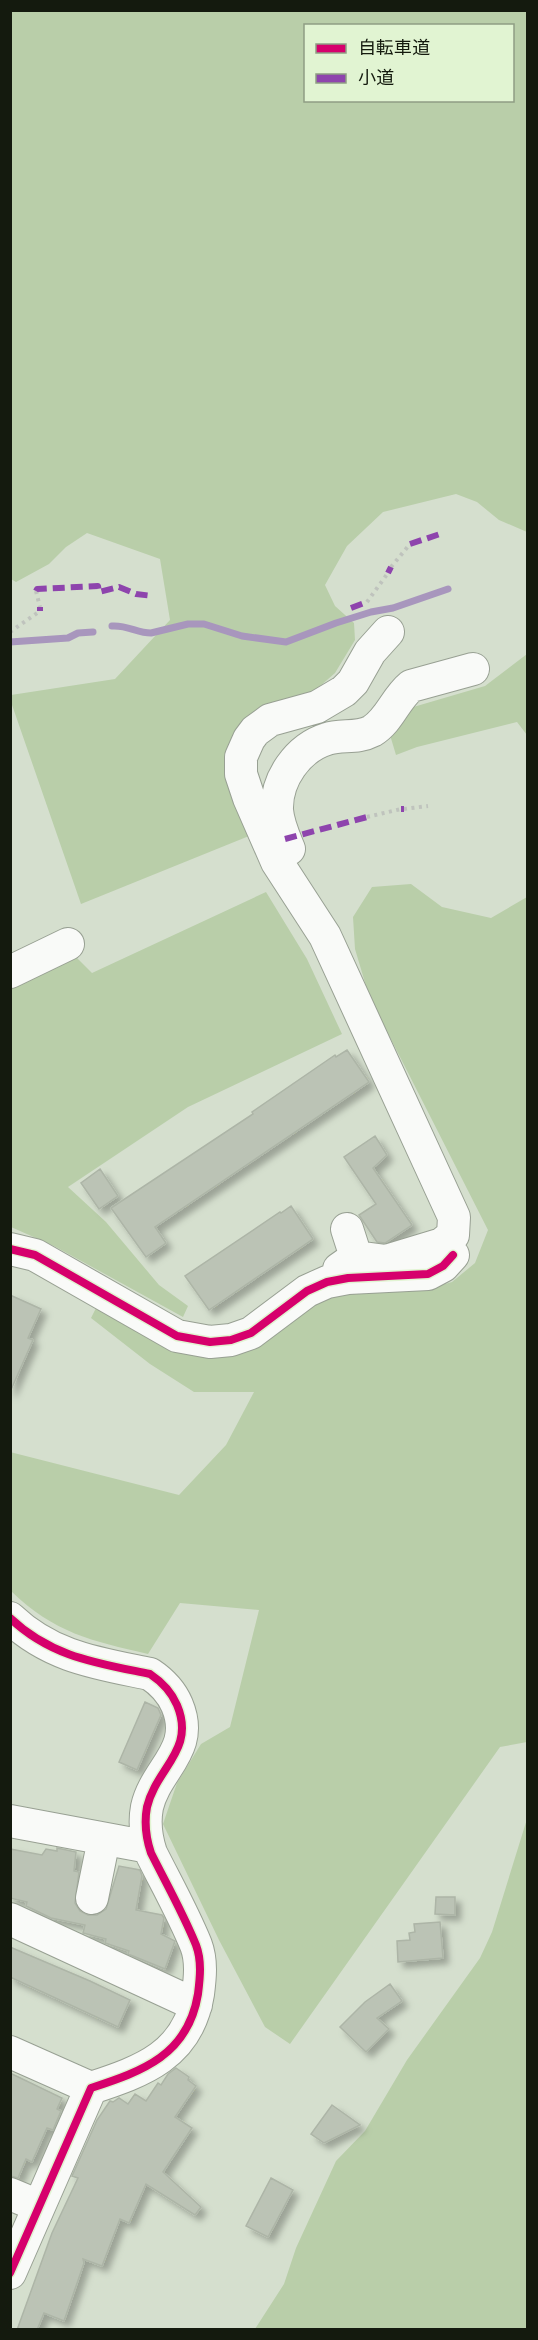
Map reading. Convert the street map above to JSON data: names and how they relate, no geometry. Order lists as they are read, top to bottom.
{
  "legend": ["自転車道", "小道"]
}
